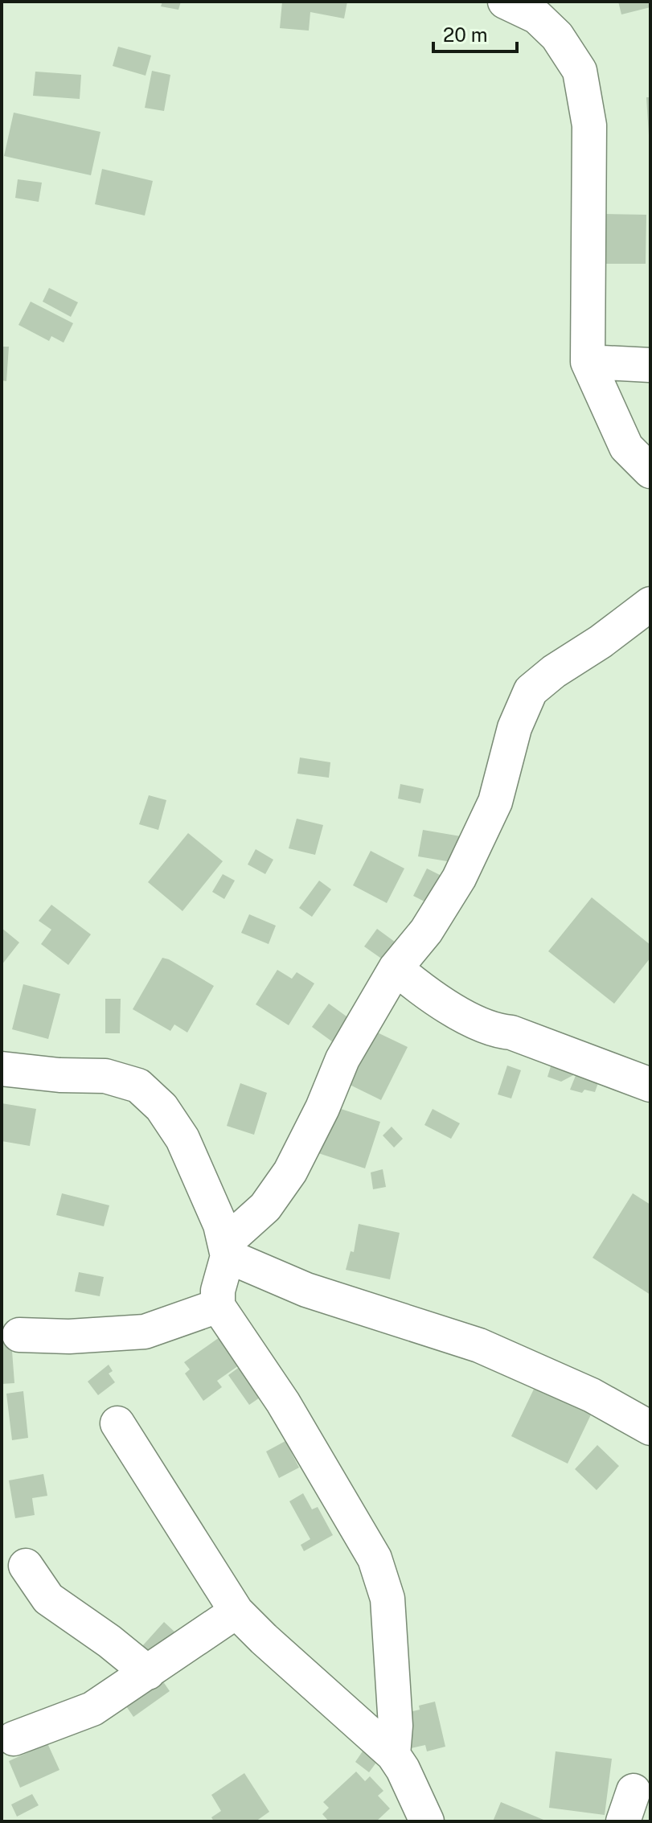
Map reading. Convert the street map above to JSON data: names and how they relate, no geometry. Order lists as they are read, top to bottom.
{
  "scale_bar": "20 m"
}
